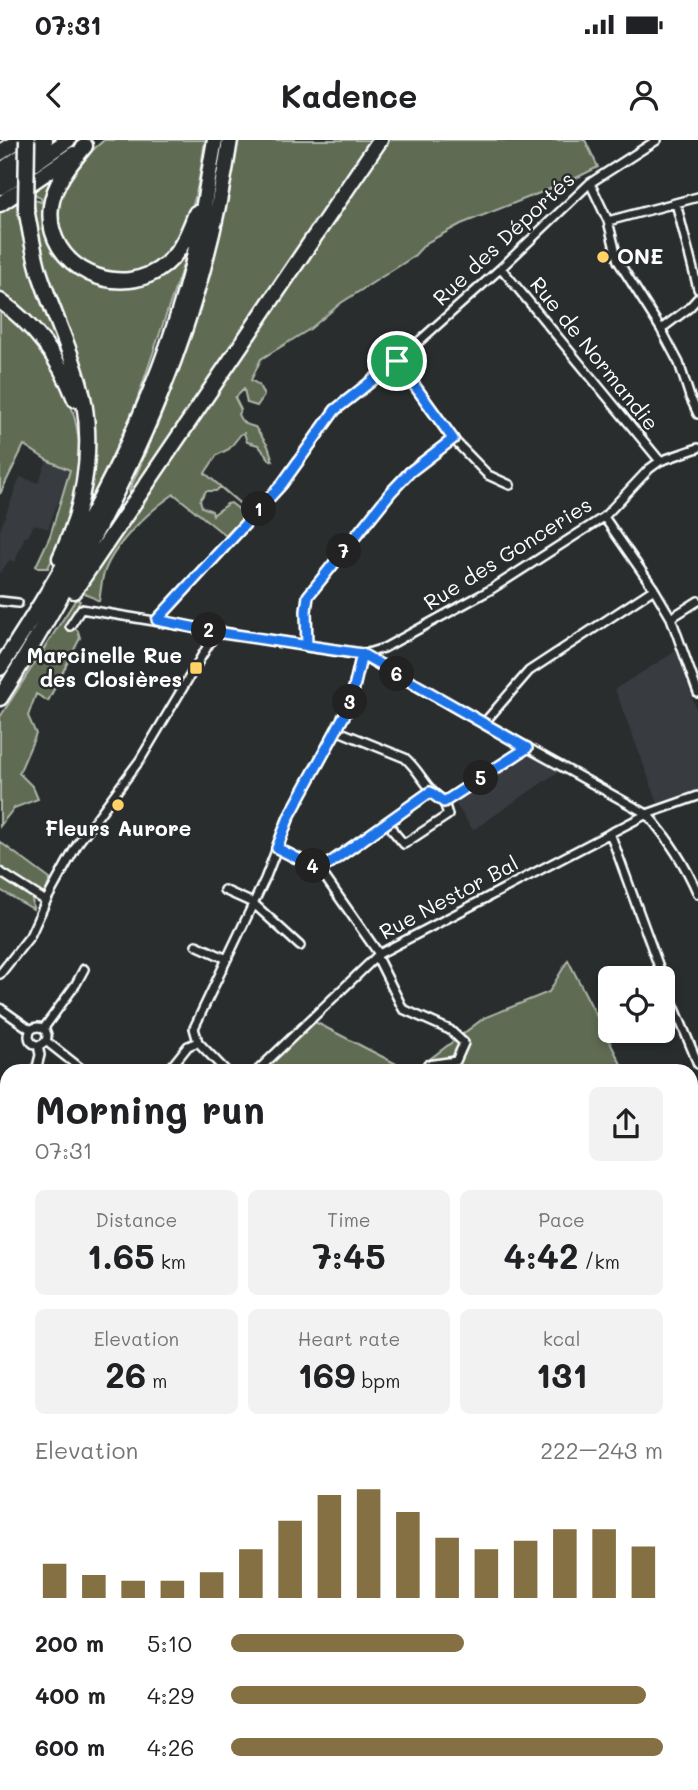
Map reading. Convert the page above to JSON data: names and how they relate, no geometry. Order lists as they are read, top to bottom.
{
  "streets": {
    "street": [
      "Rue des Déportés",
      "Rue de Normandie",
      "Rue des Gonceries",
      "Rue Nestor Bal"
    ]
  },
  "crossings": [
    ["Rue des Déportés", "Rue de Normandie"],
    ["Rue de Normandie", "Rue des Gonceries"]
  ],
  "places": {
    "other": ["ONE", "Fleurs Aurore"],
    "transit": ["Marcinelle Rue des Closières"]
  },
  "page": {
    "status": "07:31",
    "header": "Kadence",
    "pins": [
      "1",
      "7",
      "2",
      "6",
      "3",
      "5",
      "4"
    ],
    "heading": ["Morning run", "07:31"],
    "stats": [
      ["Distance", "1.65 km"],
      ["Time", "7:45"],
      ["Pace", "4:42 /km"],
      ["Elevation", "26 m"],
      ["Heart rate", "169 bpm"],
      ["kcal", "131"]
    ],
    "chart": ["Elevation", "222–243 m"],
    "list": [
      {
        "name": "200 m",
        "note": "5:10"
      },
      {
        "name": "400 m",
        "note": "4:29"
      },
      {
        "name": "600 m",
        "note": "4:26"
      }
    ]
  }
}
